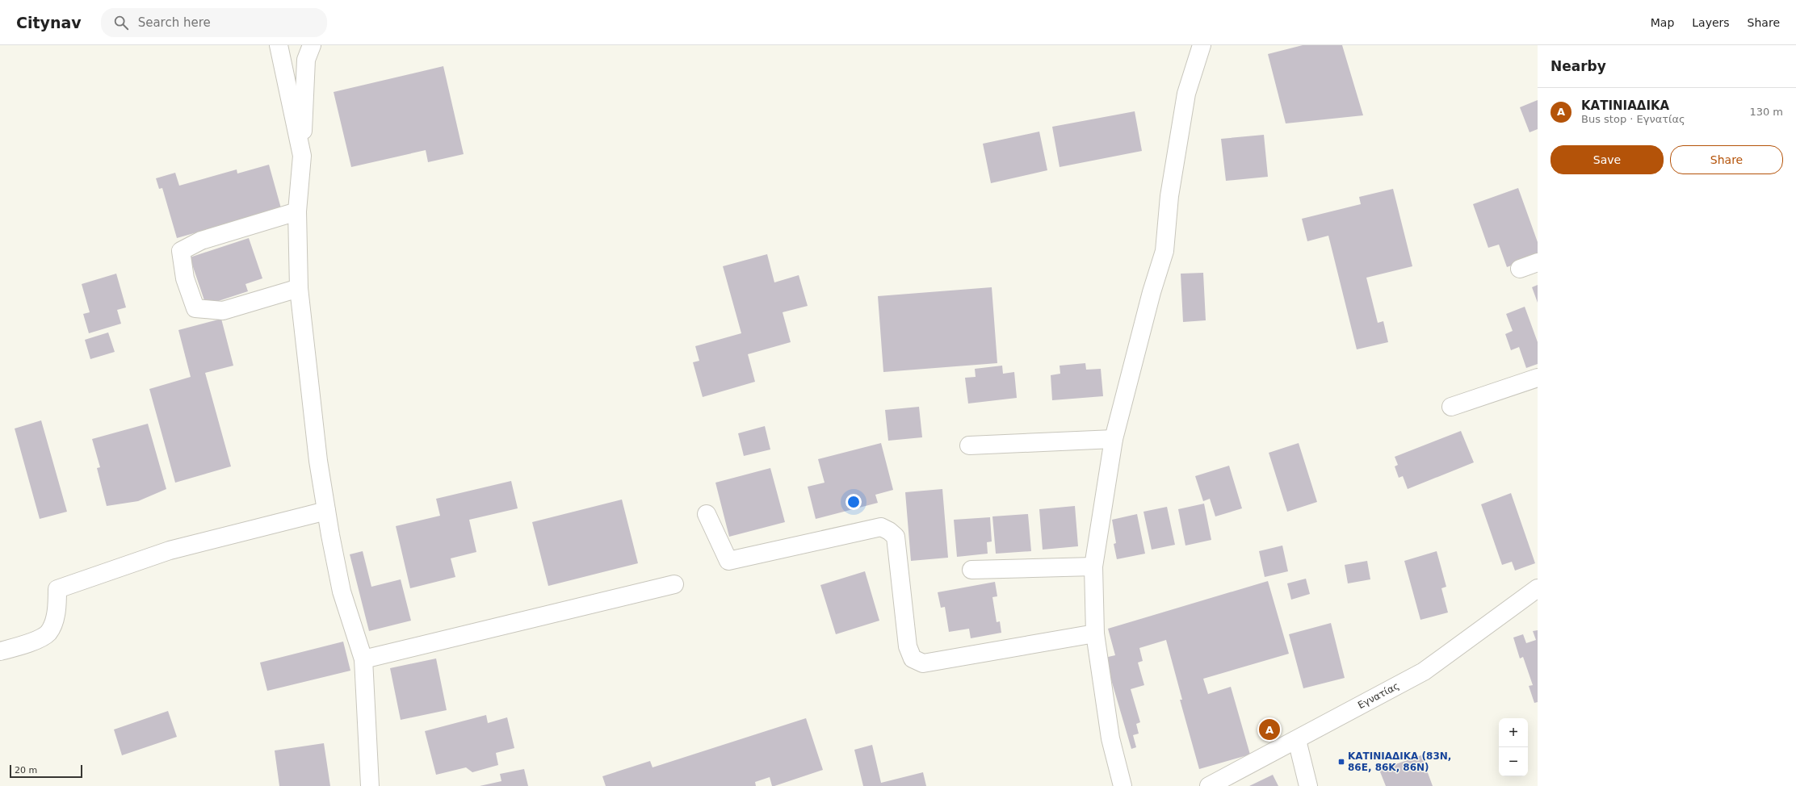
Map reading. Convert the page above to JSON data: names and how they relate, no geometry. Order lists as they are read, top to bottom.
{
  "streets": {
    "street": ["Εγνατίας"]
  },
  "places": {
    "transit": ["ΚΑΤΙΝΙΑΔΙΚΑ (83Ν, 86Ε, 86Κ, 86Ν)"]
  },
  "scale_bar": "20 m",
  "page": {
    "header": "Citynav",
    "search": "Search here",
    "nav": ["Map", "Layers", "Share"],
    "heading": "Nearby",
    "list": [
      {
        "mark": "A",
        "name": "ΚΑΤΙΝΙΑΔΙΚΑ",
        "note": "Bus stop · Εγνατίας",
        "value": "130 m"
      }
    ],
    "buttons": ["Save", "Share"],
    "pins": "A",
    "map_buttons": ["+", "−"],
    "scale": "20 m"
  }
}
